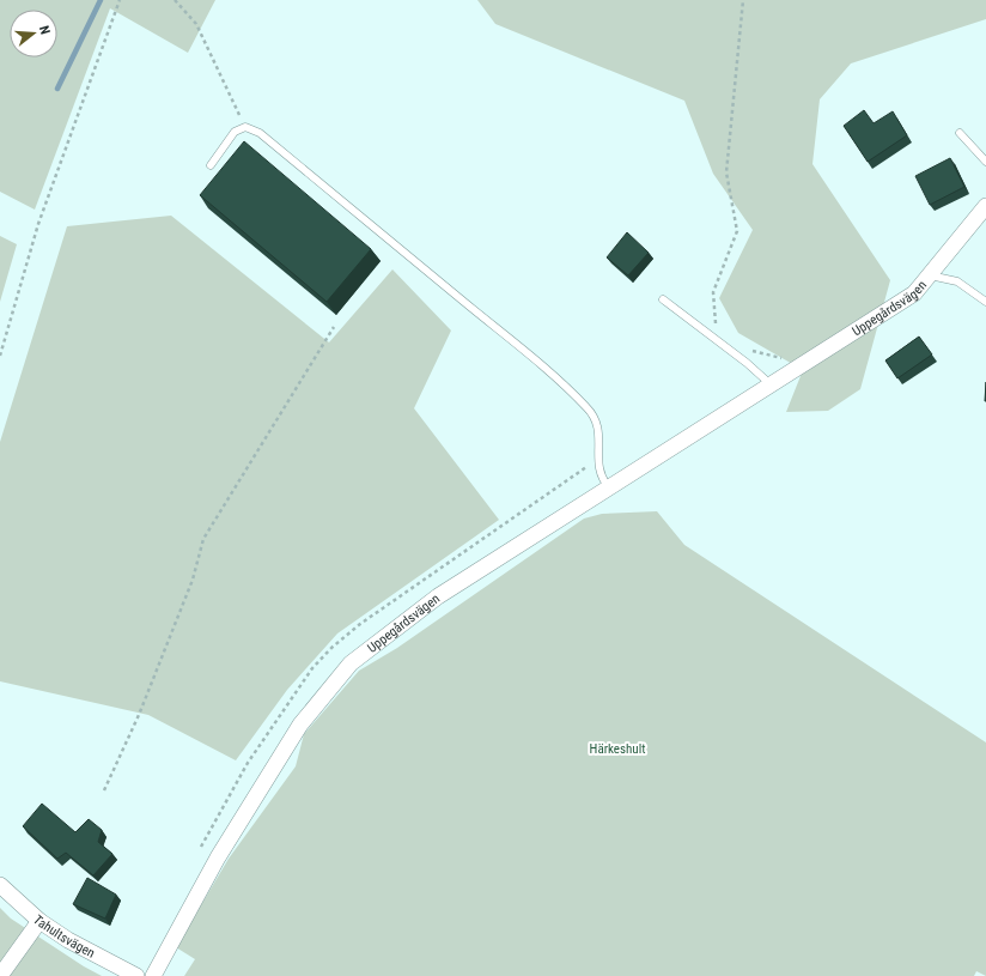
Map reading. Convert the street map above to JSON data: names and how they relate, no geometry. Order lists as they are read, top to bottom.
{
  "streets": {
    "street": ["Uppegårdsvägen", "Tahultsvägen"]
  },
  "parks": ["Härkeshult"],
  "north": "right"
}
